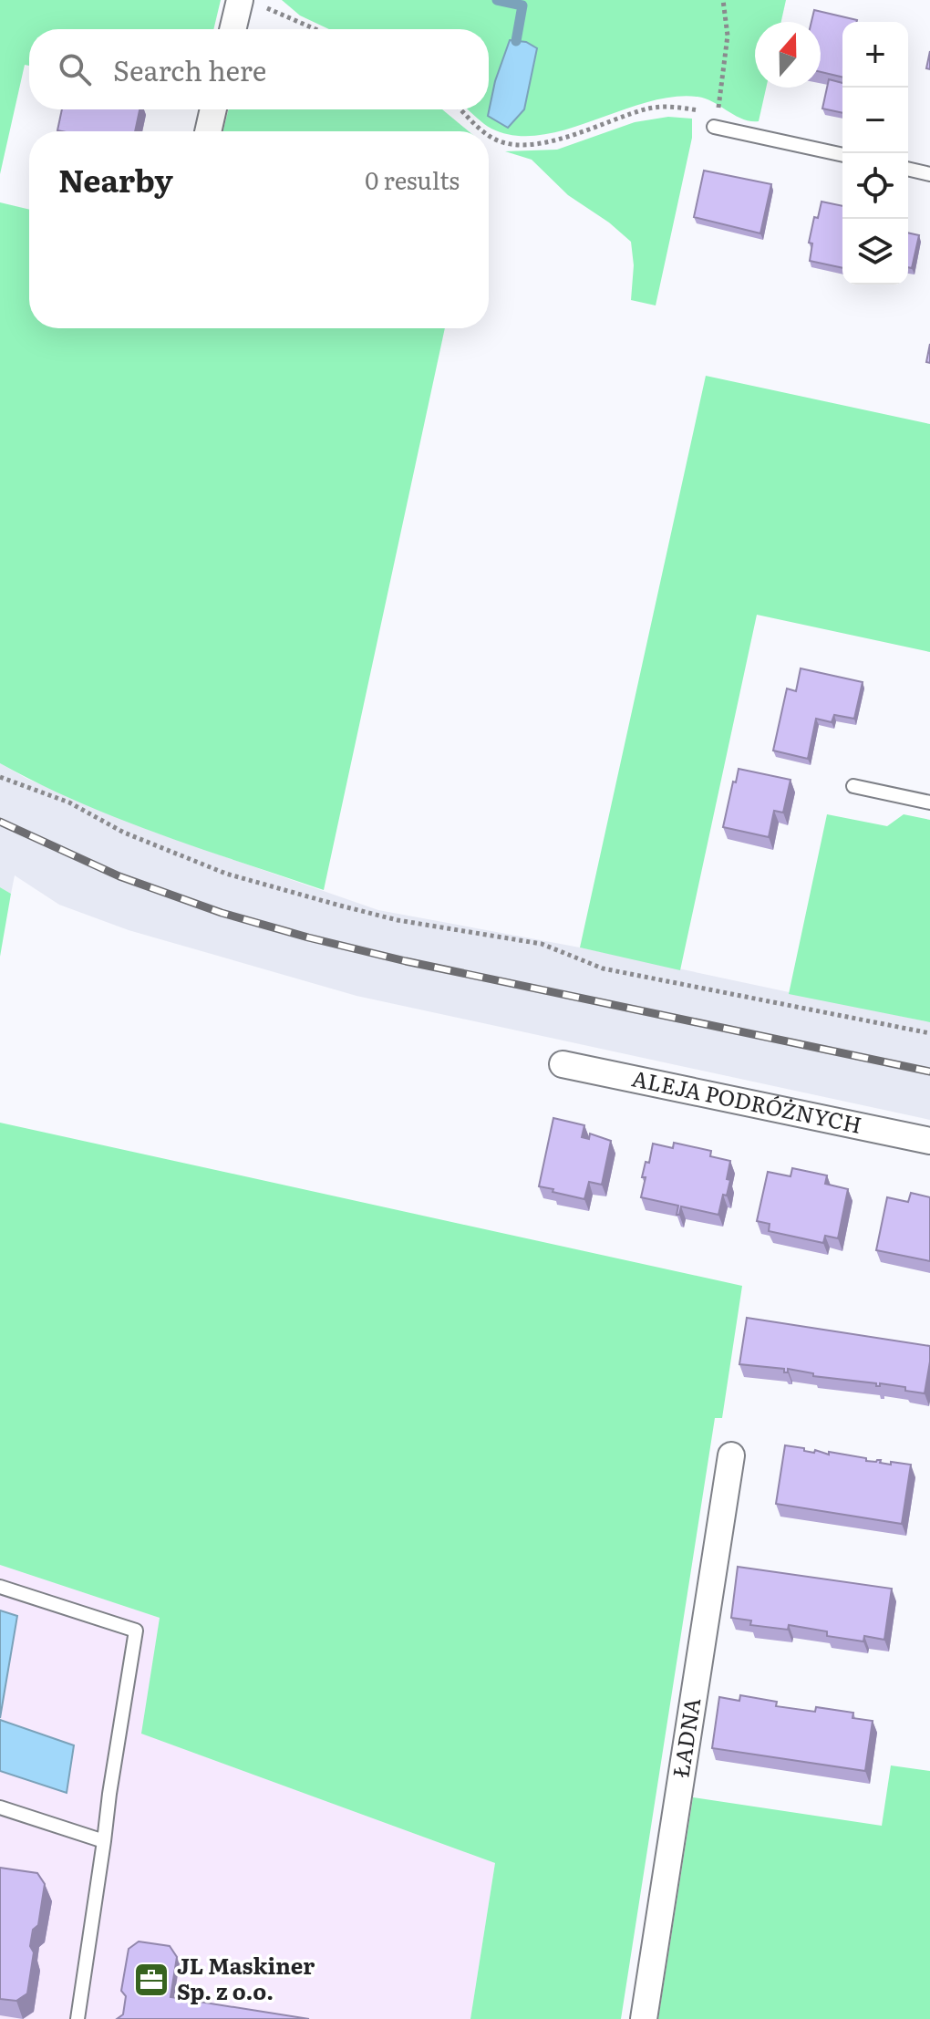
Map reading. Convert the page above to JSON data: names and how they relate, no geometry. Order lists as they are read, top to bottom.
{
  "streets": {
    "street": ["ALEJA PODRÓŻNYCH", "ŁADNA"]
  },
  "places": {
    "office": ["JL Maskiner Sp. z o.o."]
  },
  "north": "top",
  "page": {
    "map_buttons": ["+", "−"],
    "search": "Search here",
    "heading": ["Nearby", "0 results"]
  }
}
